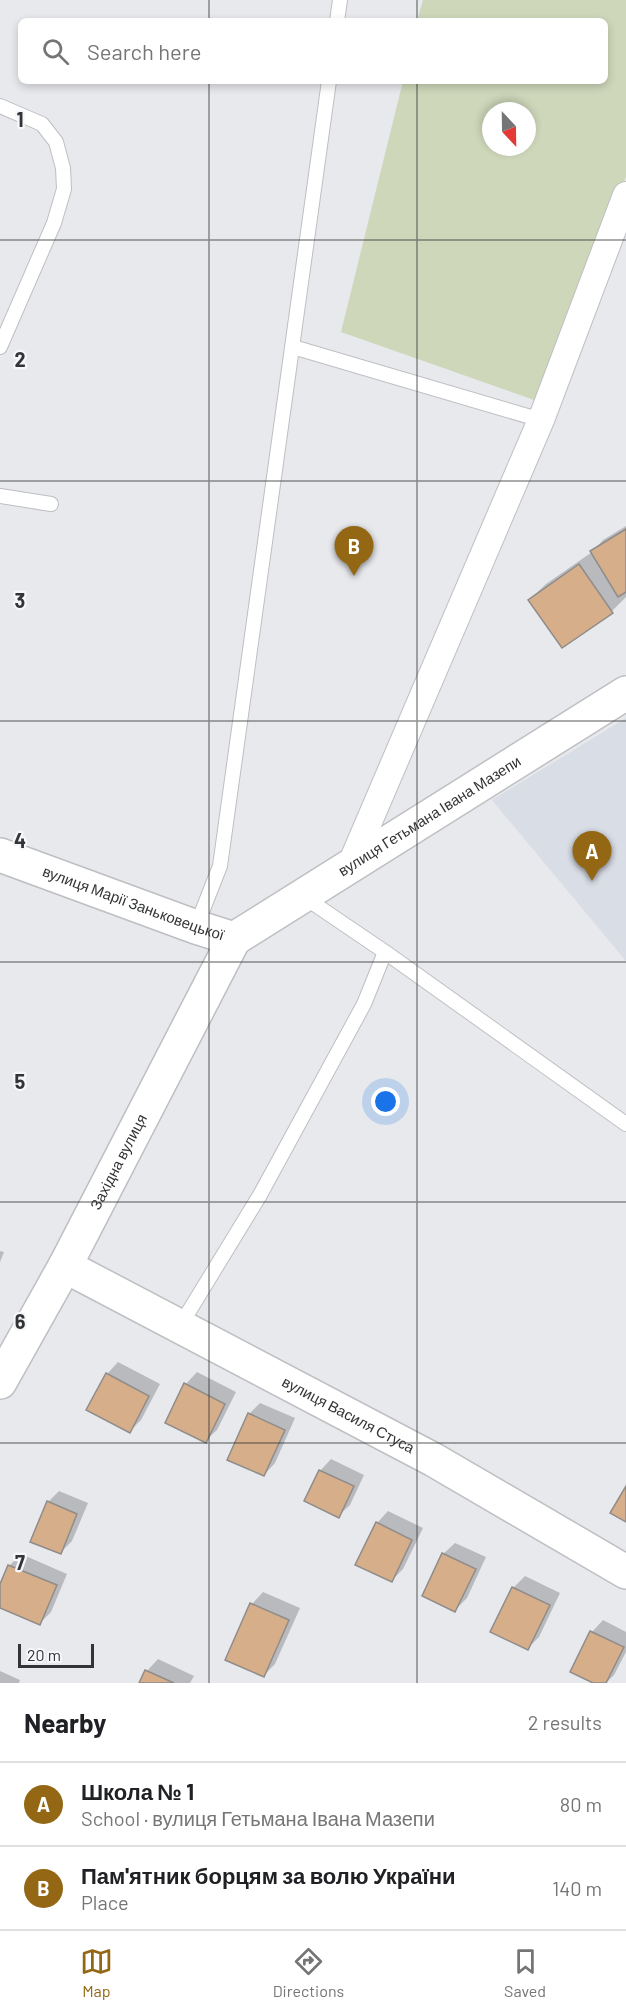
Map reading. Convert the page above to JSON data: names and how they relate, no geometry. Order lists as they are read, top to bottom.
{
  "streets": {
    "street": [
      "вулиця Гетьмана Івана Мазепи",
      "вулиця Марії Заньковецької",
      "Західна вулиця",
      "вулиця Василя Стуса"
    ]
  },
  "crossings": [
    ["вулиця Гетьмана Івана Мазепи", "вулиця Марії Заньковецької"],
    ["вулиця Гетьмана Івана Мазепи", "Західна вулиця"],
    ["вулиця Марії Заньковецької", "Західна вулиця"],
    ["Західна вулиця", "вулиця Василя Стуса"]
  ],
  "scale_bar": "20 m",
  "north": "bottom",
  "page": {
    "search": "Search here",
    "pins": ["B", "A"],
    "scale": "20 m",
    "heading": ["Nearby", "2 results"],
    "list": [
      {
        "mark": "A",
        "name": "Школа № 1",
        "note": "School · вулиця Гетьмана Івана Мазепи",
        "value": "80 m"
      },
      {
        "mark": "B",
        "name": "Пам'ятник борцям за волю України",
        "note": "Place",
        "value": "140 m"
      }
    ],
    "nav": ["Map", "Directions", "Saved"]
  },
  "grid": {
    "rows": [
      "1",
      "2",
      "3",
      "4",
      "5",
      "6",
      "7"
    ]
  }
}
